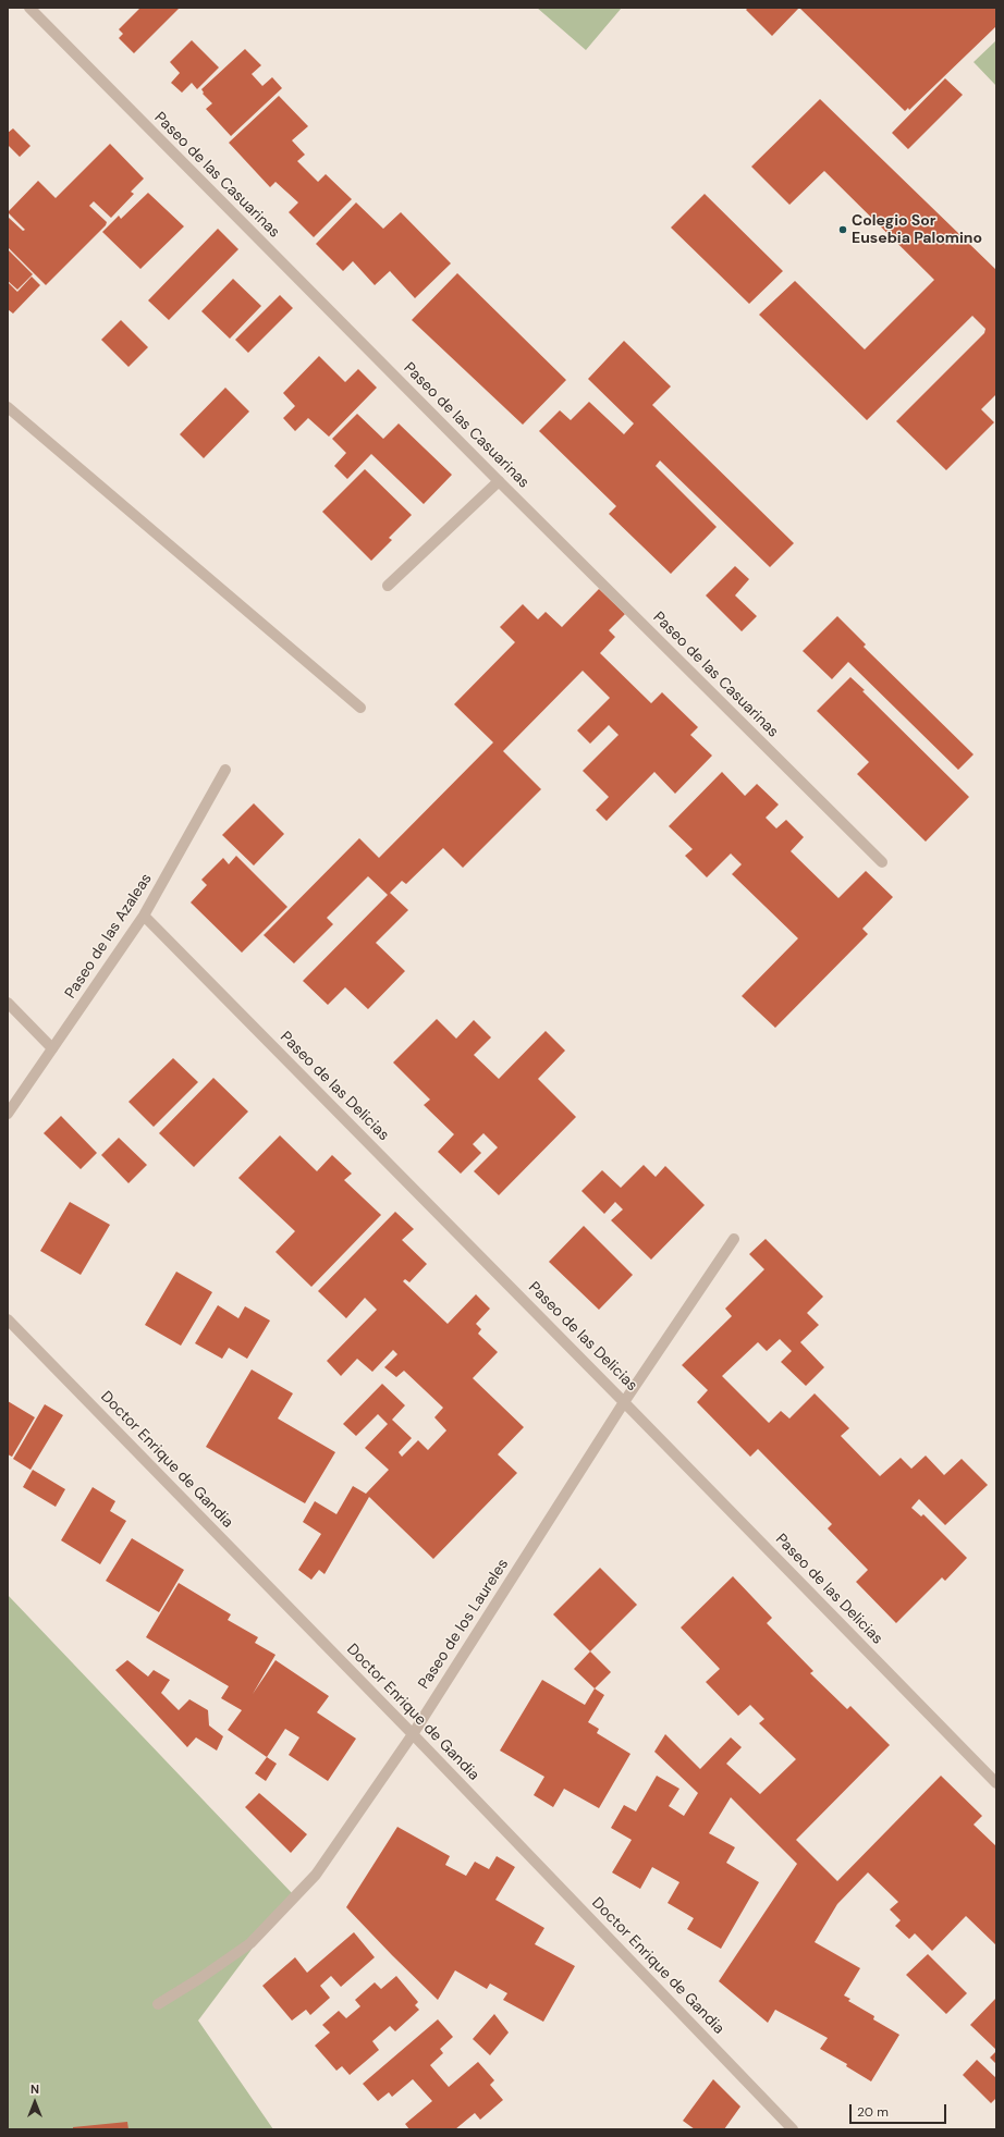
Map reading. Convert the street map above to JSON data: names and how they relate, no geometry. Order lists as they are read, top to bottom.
{
  "streets": {
    "street": [
      "Paseo de las Casuarinas",
      "Paseo de las Azaleas",
      "Paseo de las Delicias",
      "Doctor Enrique de Gandia",
      "Paseo de los Laureles"
    ]
  },
  "crossings": [
    ["Paseo de las Azaleas", "Paseo de las Delicias"],
    ["Paseo de las Delicias", "Paseo de los Laureles"],
    ["Doctor Enrique de Gandia", "Paseo de los Laureles"]
  ],
  "places": ["Colegio Sor Eusebia Palomino"],
  "scale_bar": "20 m",
  "north": "top"
}
